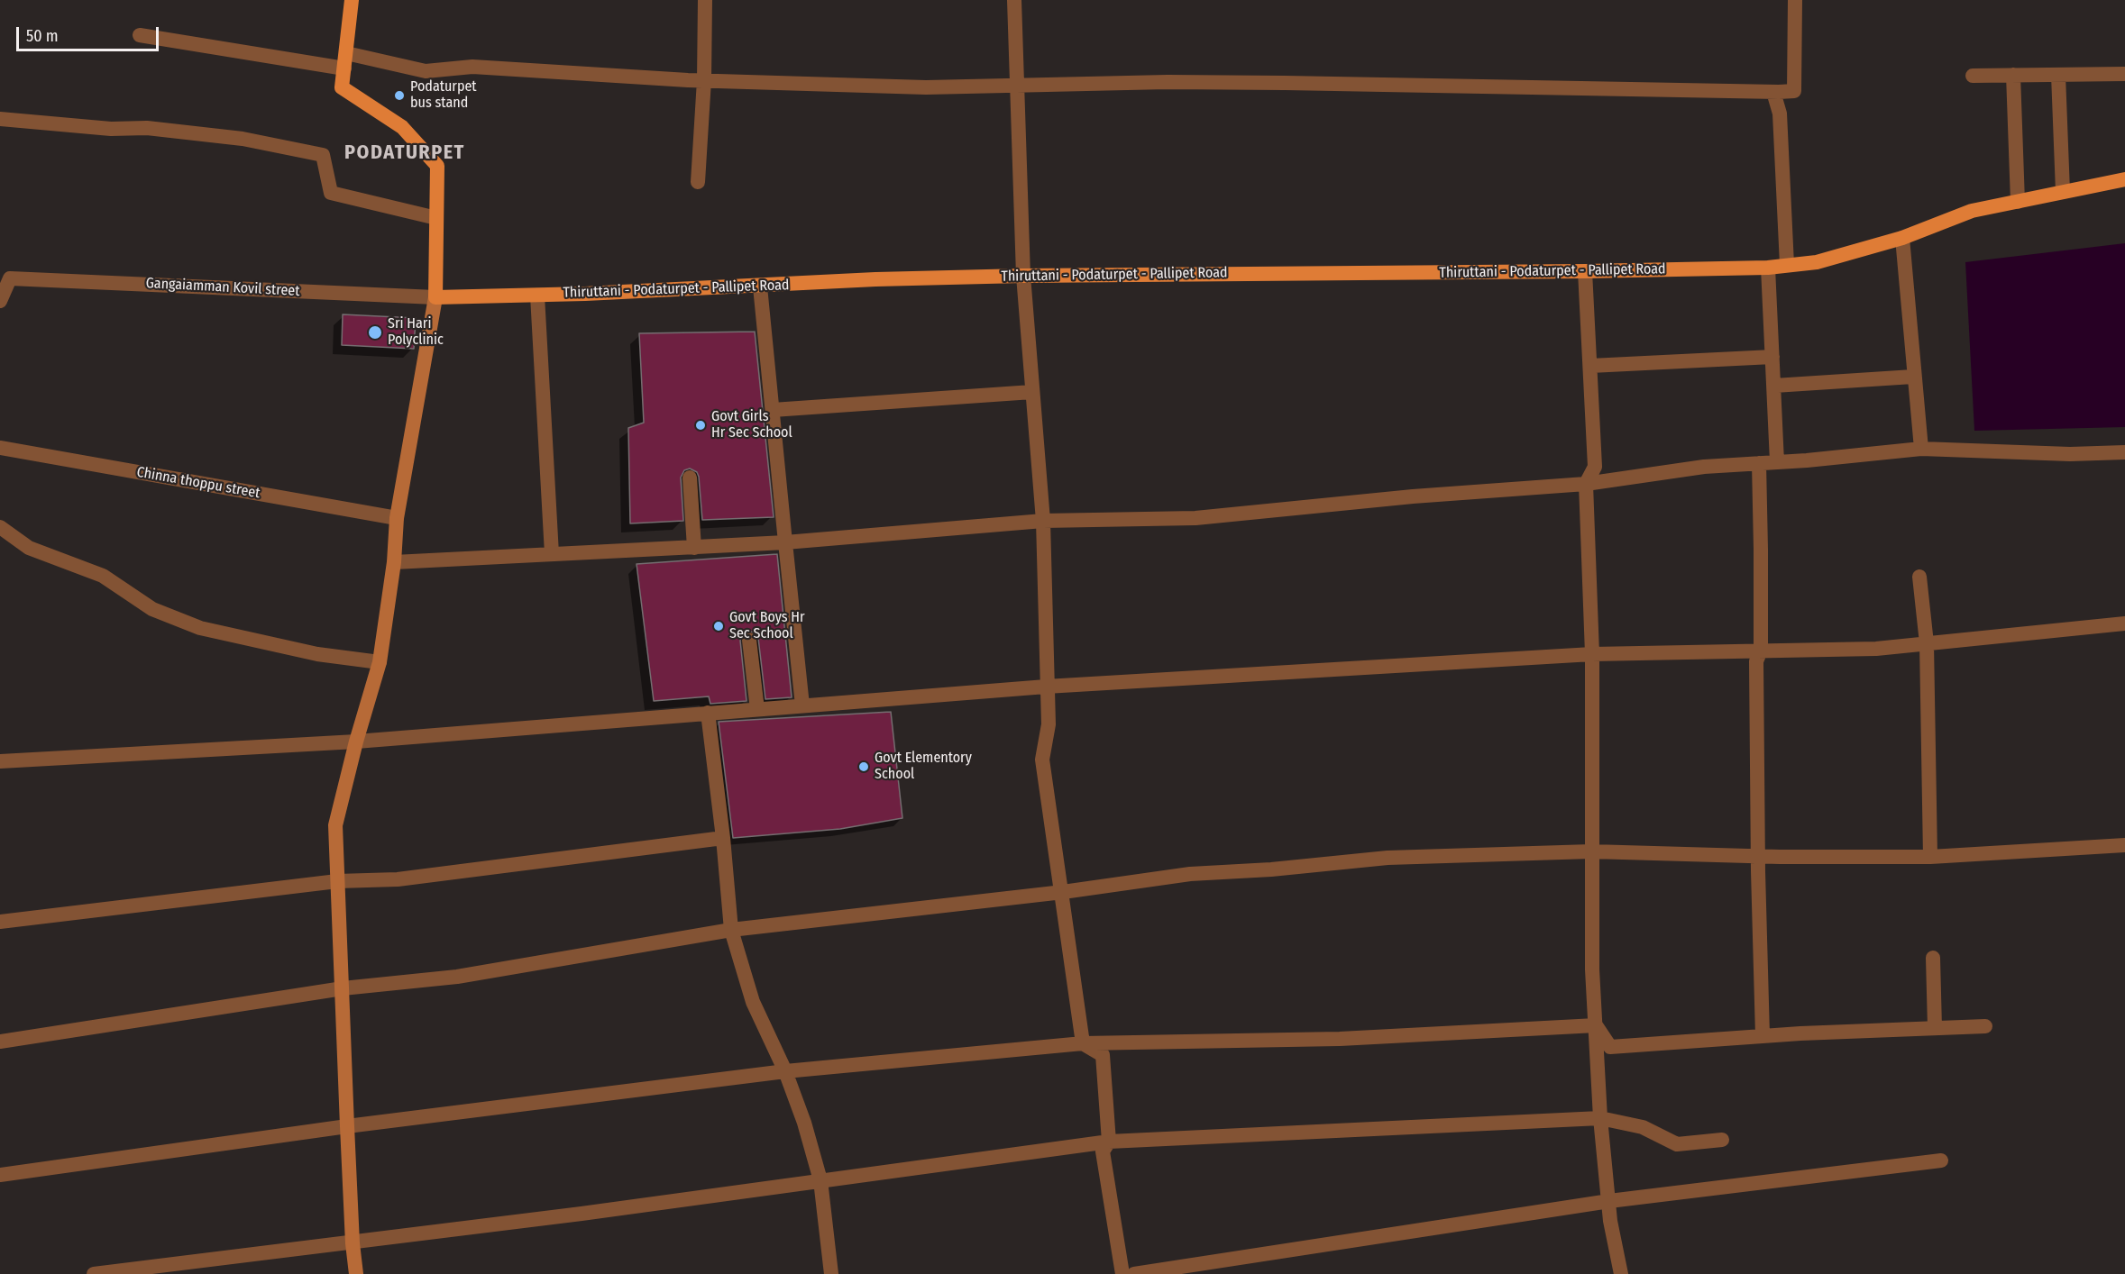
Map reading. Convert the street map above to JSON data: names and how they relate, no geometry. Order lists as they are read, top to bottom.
{
  "streets": {
    "main road": ["Thiruttani - Podaturpet - Pallipet Road"],
    "street": ["Gangaiamman Kovil street", "Chinna thoppu street"]
  },
  "crossings": [
    ["Thiruttani - Podaturpet - Pallipet Road", "Gangaiamman Kovil street"]
  ],
  "districts": ["PODATURPET"],
  "places": [
    "Podaturpet bus stand",
    "Sri Hari Polyclinic",
    "Govt Girls Hr Sec School",
    "Govt Boys Hr Sec School",
    "Govt Elementory School"
  ],
  "scale_bar": "50 m"
}
